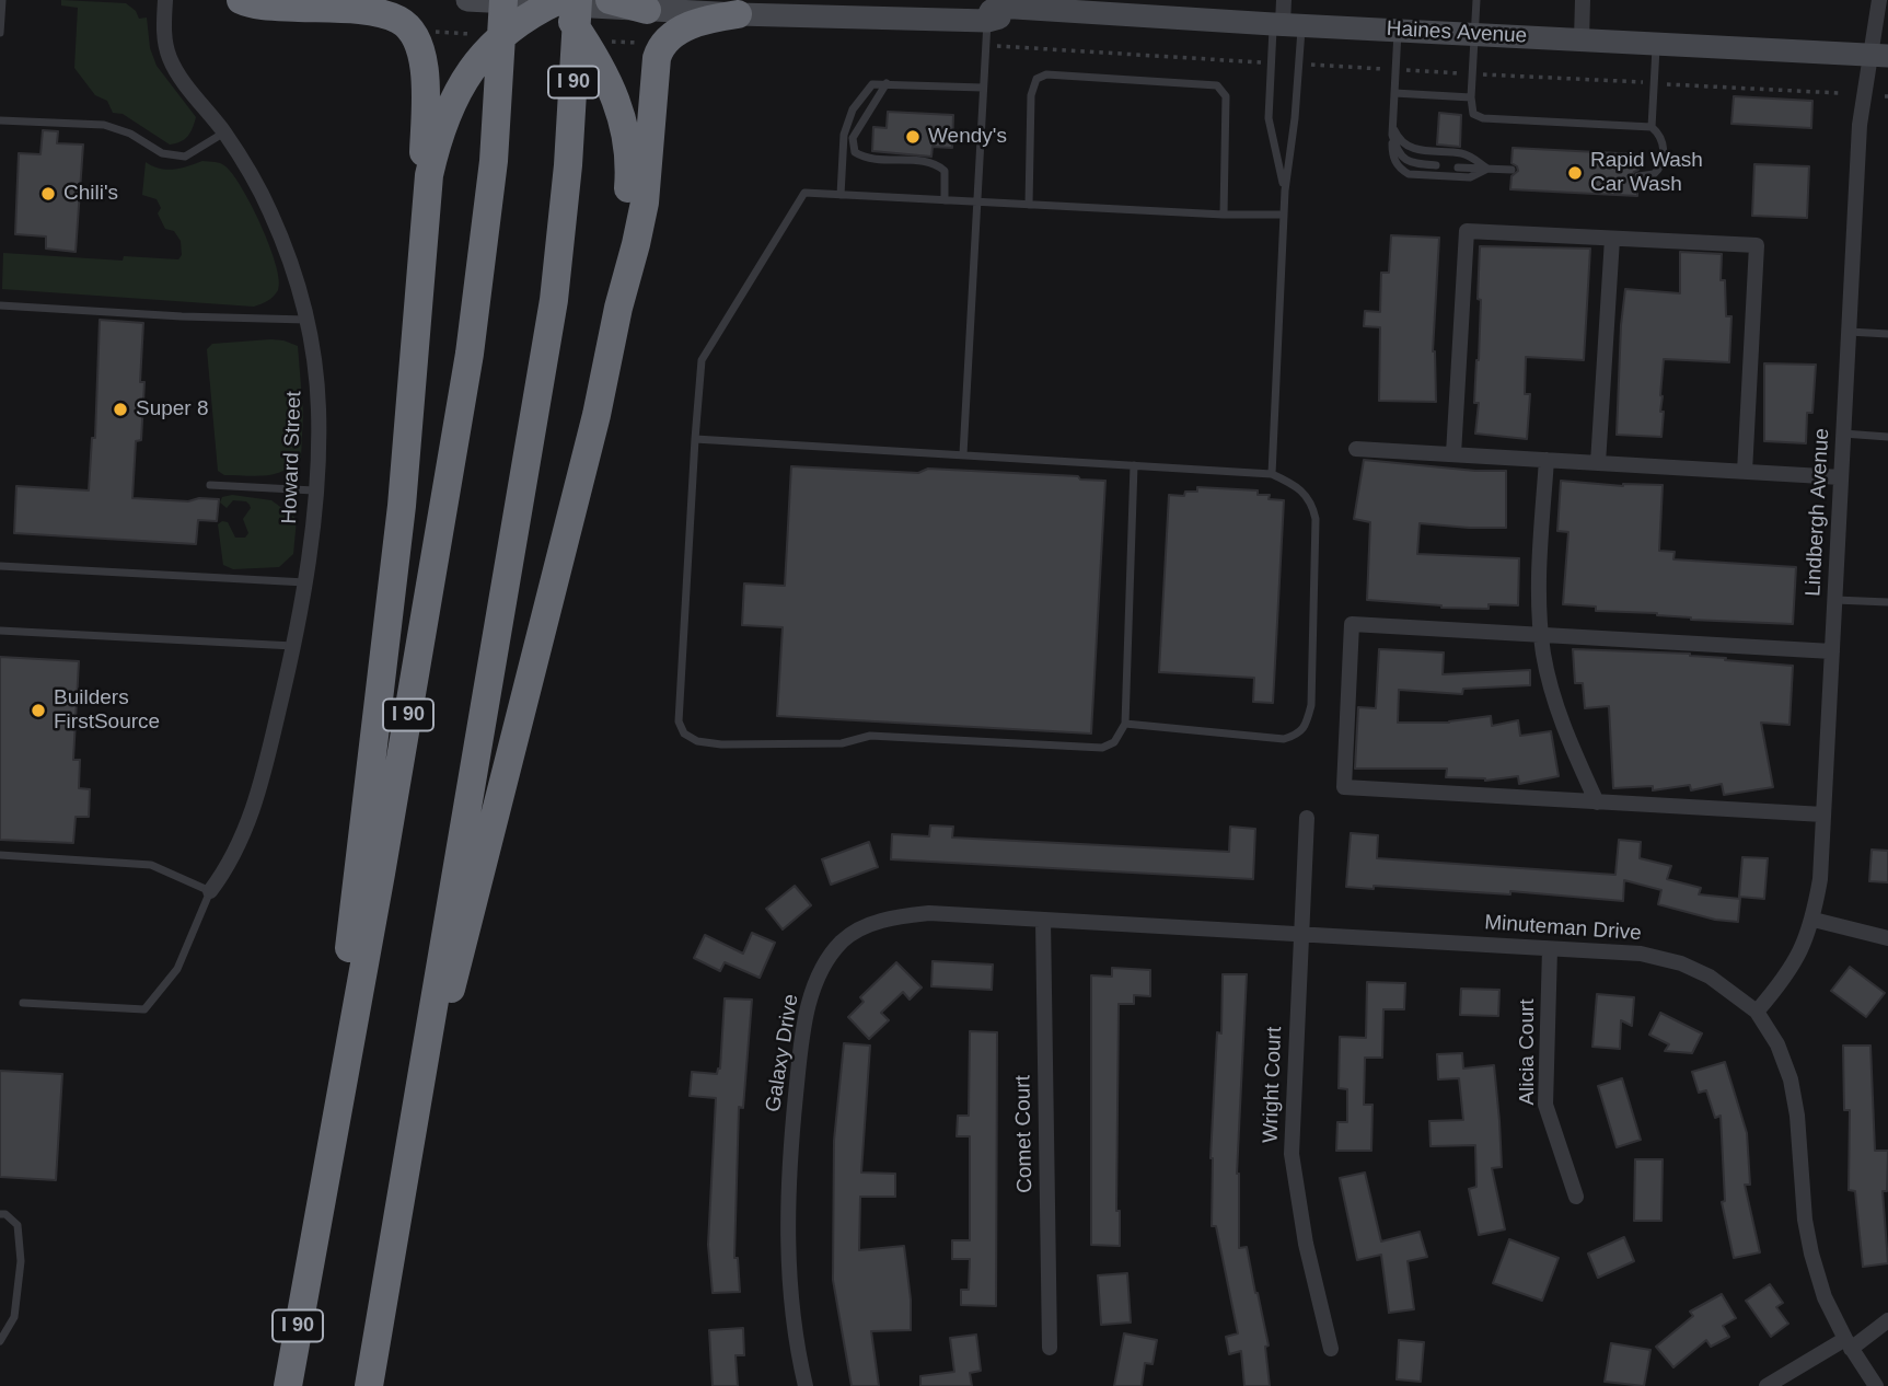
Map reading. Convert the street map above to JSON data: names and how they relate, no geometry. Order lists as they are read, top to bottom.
{
  "streets": {
    "highway": ["I 90"],
    "main road": ["Haines Avenue"],
    "street": [
      "Howard Street",
      "Lindbergh Avenue",
      "Minuteman Drive",
      "Alicia Court",
      "Galaxy Drive",
      "Wright Court",
      "Comet Court"
    ]
  },
  "crossings": [
    ["Haines Avenue", "Lindbergh Avenue"],
    ["Lindbergh Avenue", "Minuteman Drive"],
    ["Minuteman Drive", "Alicia Court"],
    ["Minuteman Drive", "Galaxy Drive"],
    ["Minuteman Drive", "Wright Court"],
    ["Minuteman Drive", "Comet Court"],
    ["Galaxy Drive", "Comet Court"]
  ],
  "places": [
    "Wendy's",
    "Rapid Wash Car Wash",
    "Chili's",
    "Super 8",
    "Builders FirstSource"
  ]
}
